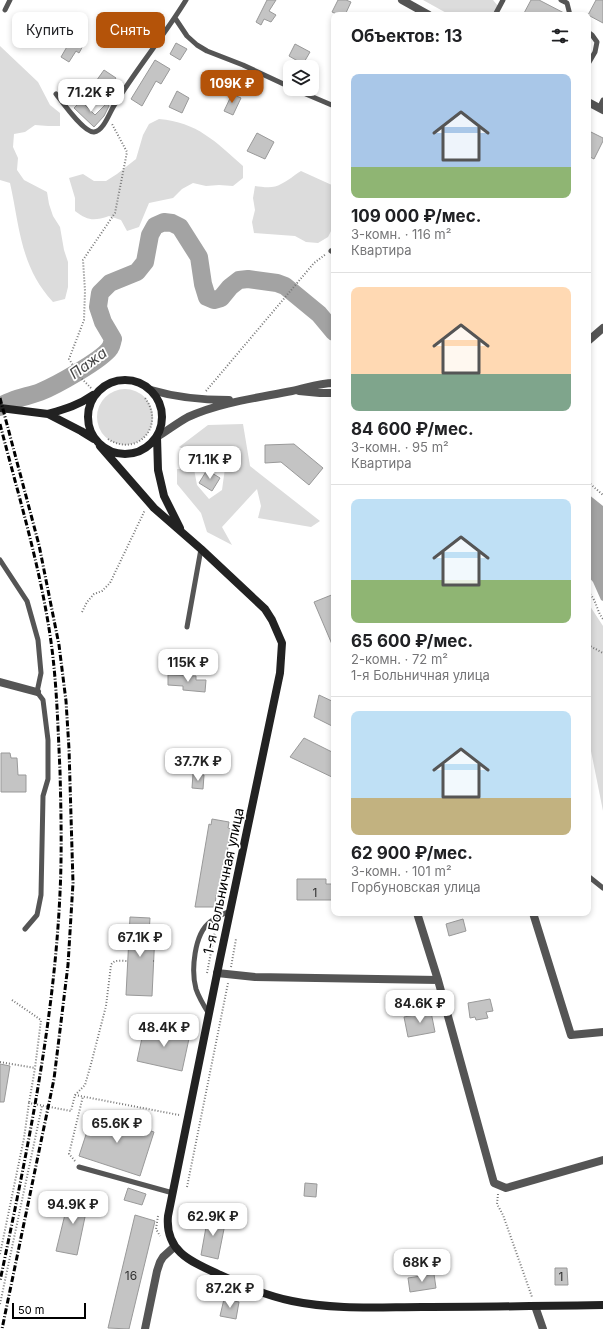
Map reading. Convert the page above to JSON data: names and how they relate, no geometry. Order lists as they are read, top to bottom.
{
  "streets": {
    "main road": ["1-я Больничная улица"]
  },
  "water": ["Пажа"],
  "house_numbers": ["1", "16", "1"],
  "scale_bar": "50 m",
  "page": {
    "chip": ["Купить", "Снять"],
    "heading": "Объектов: 13",
    "list": [
      {
        "name": "109 000 ₽/мес.",
        "note": "3-комн. · 116 m² · Квартира"
      },
      {
        "name": "84 600 ₽/мес.",
        "note": "3-комн. · 95 m² · Квартира"
      },
      {
        "name": "65 600 ₽/мес.",
        "note": "2-комн. · 72 m² · 1-я Больничная улица"
      },
      {
        "name": "62 900 ₽/мес.",
        "note": "3-комн. · 101 m² · Горбуновская улица"
      }
    ],
    "price": [
      "109K ₽",
      "71.2K ₽",
      "71.1K ₽",
      "115K ₽",
      "37.7K ₽",
      "67.1K ₽",
      "84.6K ₽",
      "48.4K ₽",
      "65.6K ₽",
      "94.9K ₽",
      "62.9K ₽",
      "68K ₽",
      "87.2K ₽"
    ],
    "scale": "50 m"
  }
}
